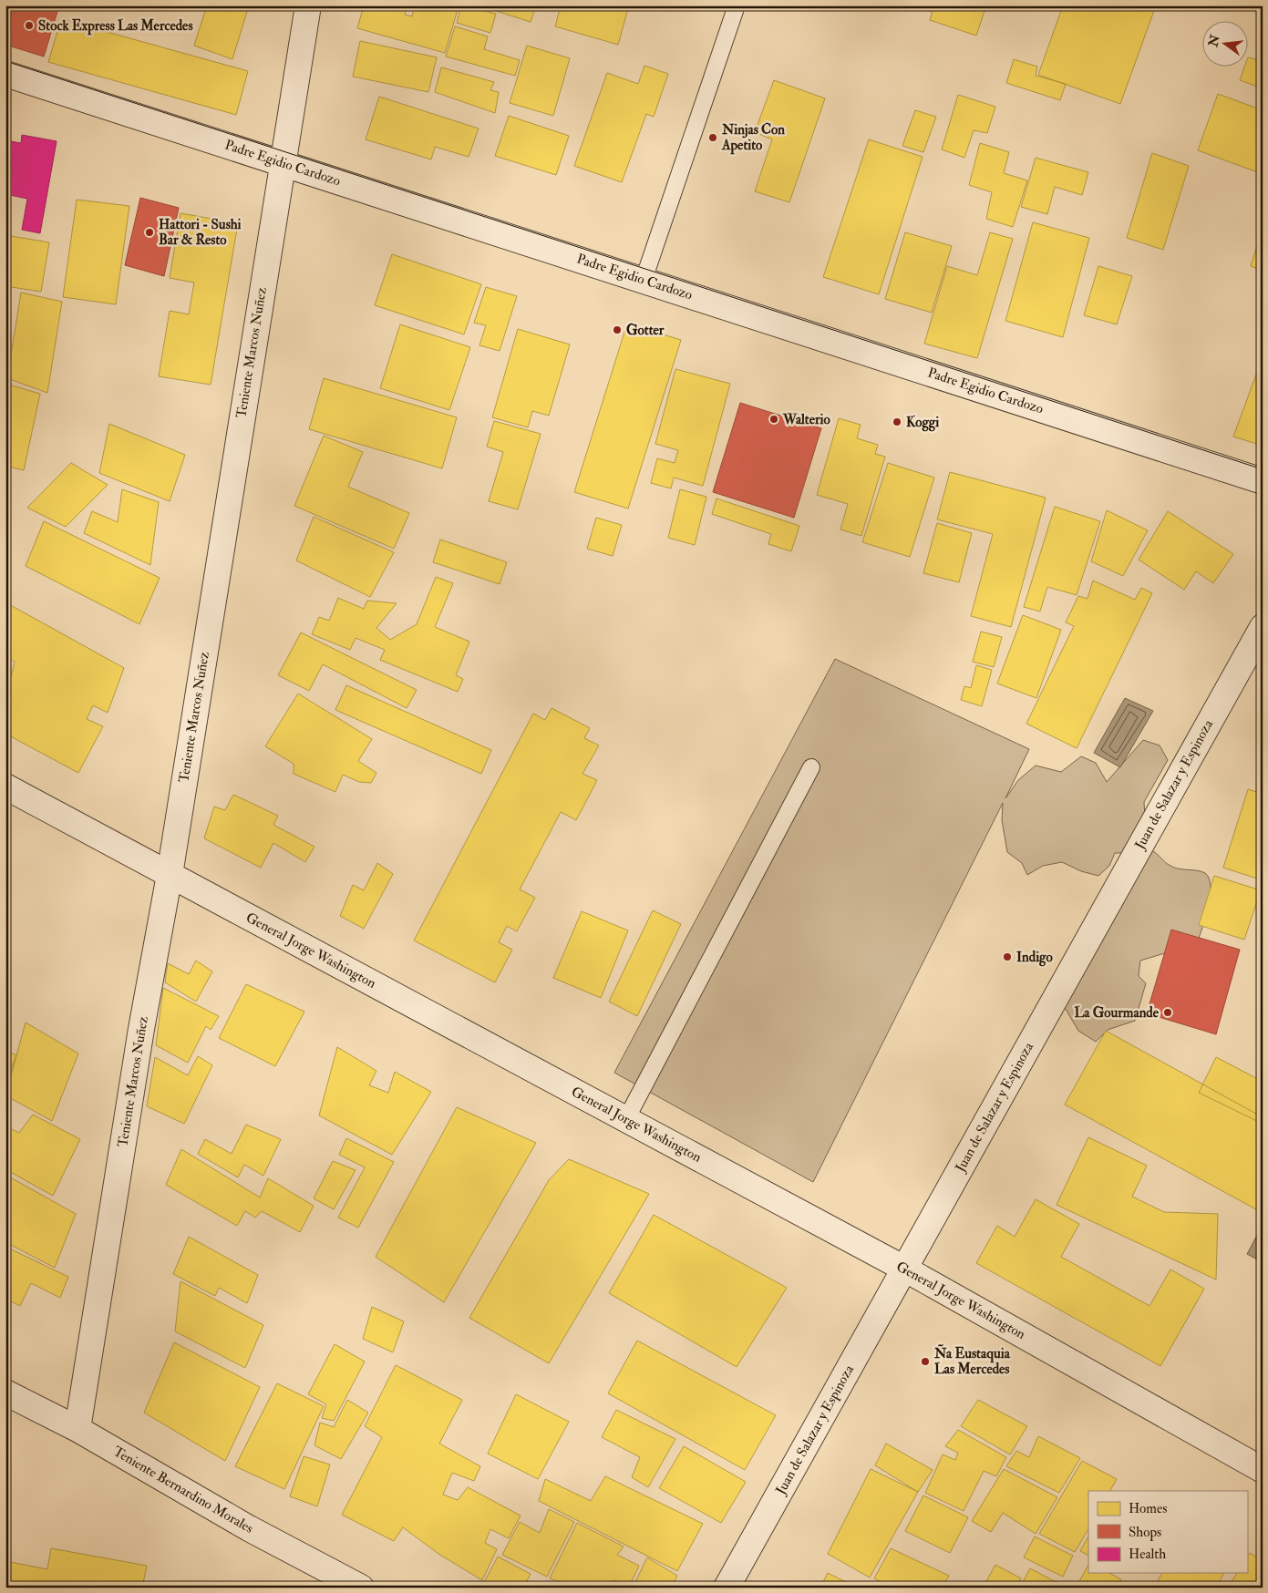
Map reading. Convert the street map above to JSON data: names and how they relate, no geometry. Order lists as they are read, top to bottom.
{
  "streets": {
    "street": [
      "Padre Egidio Cardozo",
      "Teniente Marcos Nuñez",
      "Juan de Salazar y Espinoza",
      "General Jorge Washington",
      "Teniente Bernardino Morales"
    ]
  },
  "crossings": [
    ["Padre Egidio Cardozo", "Teniente Marcos Nuñez"],
    ["Teniente Marcos Nuñez", "General Jorge Washington"],
    ["Teniente Marcos Nuñez", "Teniente Bernardino Morales"],
    ["Juan de Salazar y Espinoza", "General Jorge Washington"]
  ],
  "places": [
    "Stock Express Las Mercedes",
    "Ninjas Con Apetito",
    "Hattori - Sushi Bar & Resto",
    "Gotter",
    "Walterio",
    "Koggi",
    "Indigo",
    "La Gourmande",
    "Ña Eustaquia Las Mercedes"
  ],
  "legend": ["Homes", "Shops", "Health"],
  "north": "left"
}
